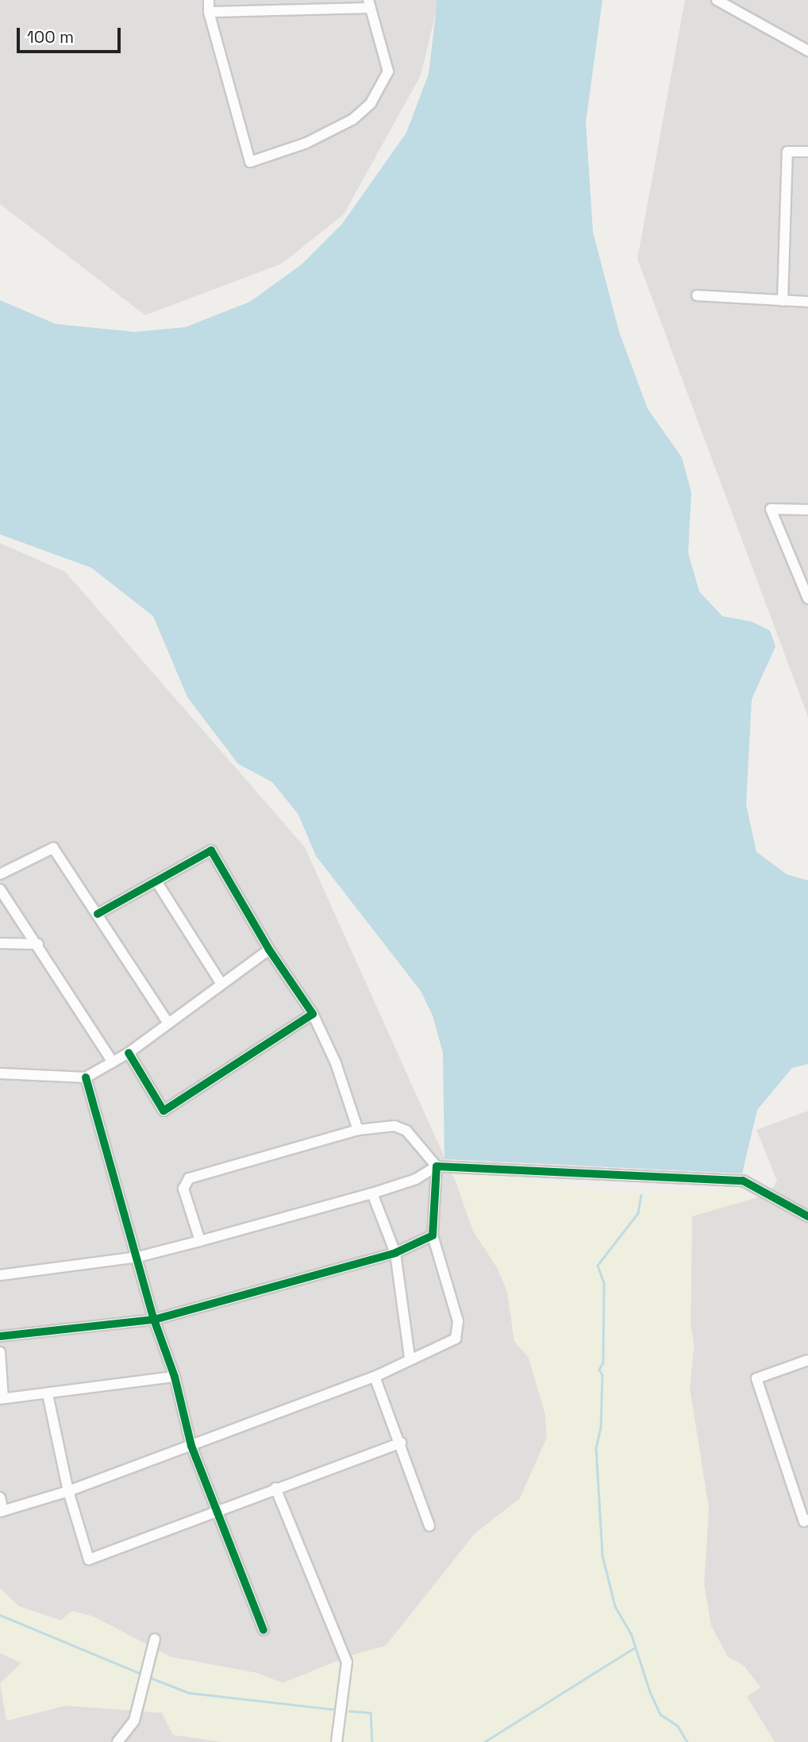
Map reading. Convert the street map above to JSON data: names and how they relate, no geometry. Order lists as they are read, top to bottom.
{
  "scale_bar": "100 m"
}
